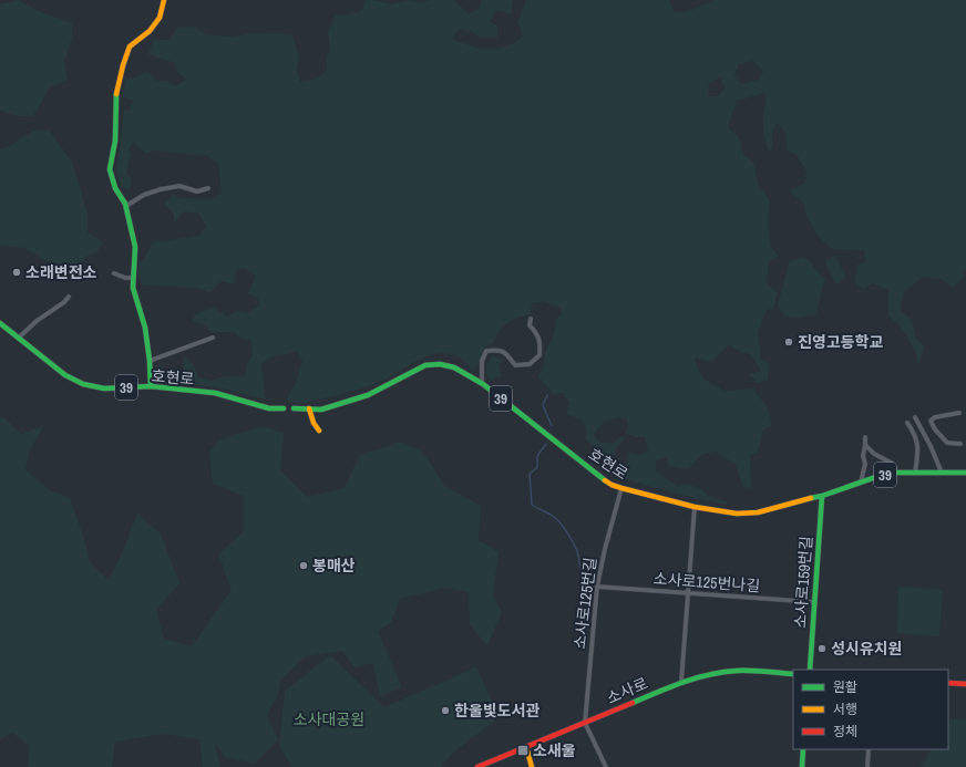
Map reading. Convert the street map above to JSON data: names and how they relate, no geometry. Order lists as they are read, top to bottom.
{
  "streets": {
    "main road": [
      "호현로",
      "39",
      "소사로159번길",
      "소사로"
    ],
    "street": ["소사로125번나길", "소사로125번길"]
  },
  "crossings": [
    ["호현로", "소사로159번길"],
    ["호현로", "소사로125번길"],
    ["소사로125번나길", "소사로159번길"],
    ["소사로125번나길", "소사로125번길"],
    ["소사로125번길", "소사로"]
  ],
  "parks": ["소사대공원"],
  "places": {
    "other": [
      "소래변전소",
      "진영고등학교",
      "봉매산",
      "성시유치원",
      "한울빛도서관"
    ],
    "transit": ["소새울"]
  },
  "legend": ["원활", "서행", "정체"]
}
